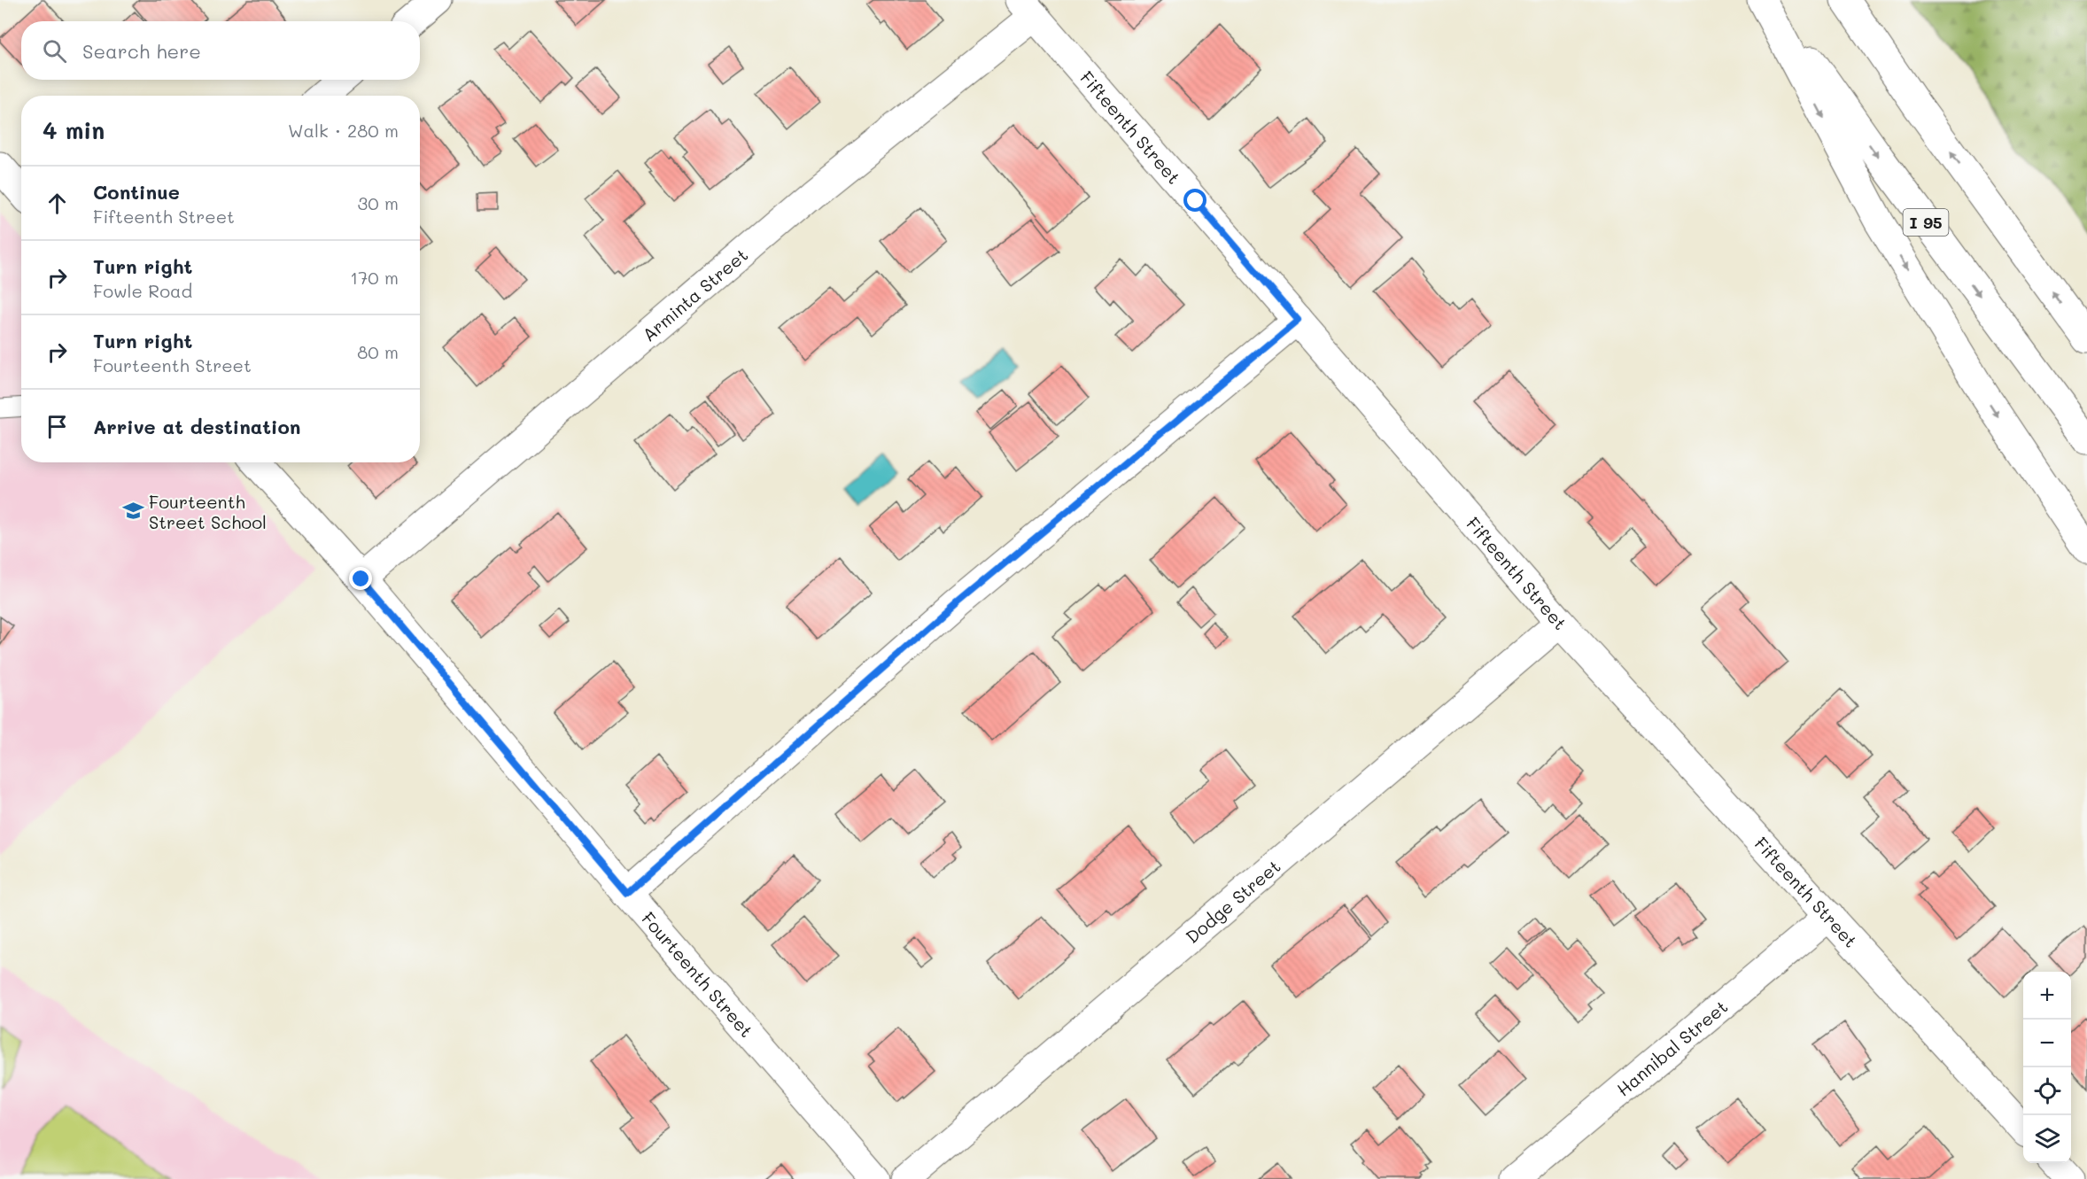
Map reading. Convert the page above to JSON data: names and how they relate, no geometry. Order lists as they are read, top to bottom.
{
  "streets": {
    "main road": [
      "Fifteenth Street",
      "I 95",
      "Arminta Street",
      "Dodge Street",
      "Fourteenth Street",
      "Hannibal Street"
    ]
  },
  "crossings": [
    ["Fifteenth Street", "Arminta Street"],
    ["Fifteenth Street", "Dodge Street"],
    ["Fifteenth Street", "Hannibal Street"],
    ["Arminta Street", "Fourteenth Street"]
  ],
  "places": {
    "school or university": ["Fourteenth Street School"]
  },
  "page": {
    "search": "Search here",
    "heading": ["4 min", "Walk · 280 m"],
    "list": [
      ["Continue", "Fifteenth Street", "30 m"],
      ["Turn right", "Fowle Road", "170 m"],
      ["Turn right", "Fourteenth Street", "80 m"],
      "Arrive at destination"
    ],
    "map_buttons": ["+", "−"]
  }
}
